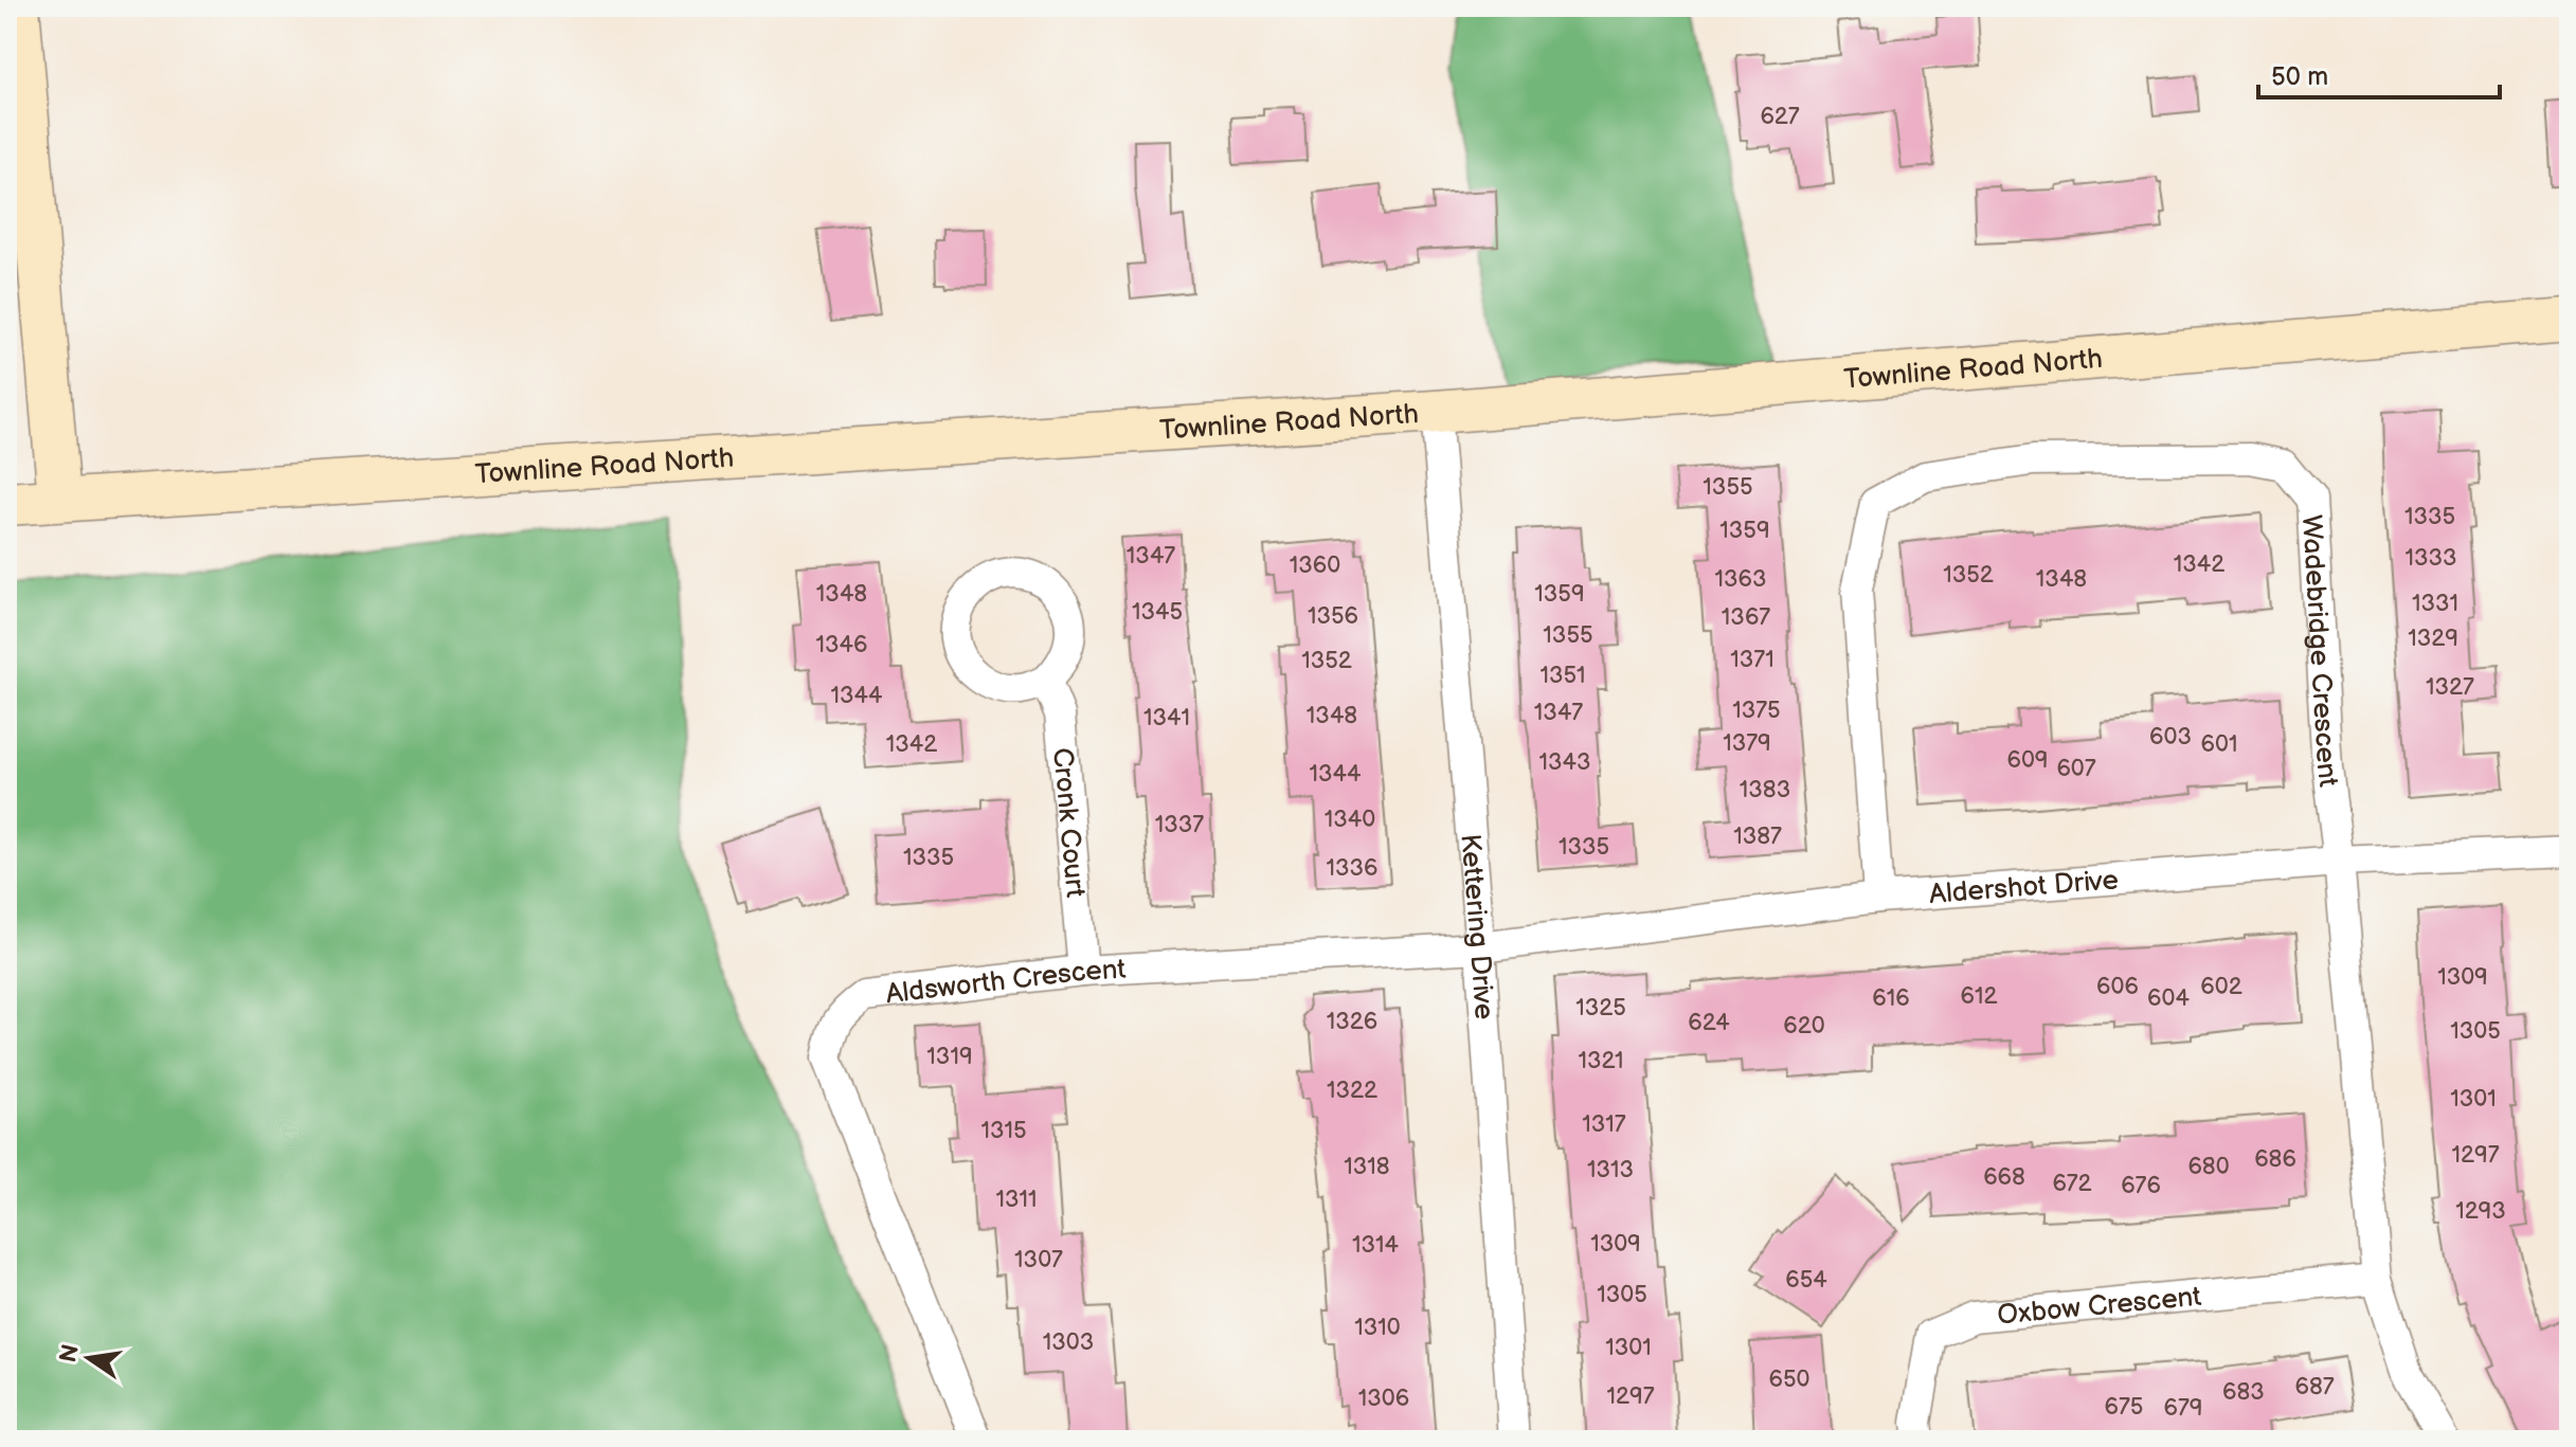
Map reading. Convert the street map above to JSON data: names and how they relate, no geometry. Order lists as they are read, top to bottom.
{
  "streets": {
    "main road": ["Townline Road North"],
    "street": [
      "Wadebridge Crescent",
      "Cronk Court",
      "Aldershot Drive",
      "Kettering Drive",
      "Aldsworth Crescent",
      "Oxbow Crescent"
    ]
  },
  "crossings": [
    ["Townline Road North", "Kettering Drive"],
    ["Wadebridge Crescent", "Aldershot Drive"],
    ["Wadebridge Crescent", "Oxbow Crescent"],
    ["Cronk Court", "Aldsworth Crescent"],
    ["Aldershot Drive", "Kettering Drive"],
    ["Aldershot Drive", "Aldsworth Crescent"],
    ["Kettering Drive", "Aldsworth Crescent"]
  ],
  "house_numbers": [
    "627",
    "1355",
    "1335",
    "1359",
    "1347",
    "1333",
    "1342",
    "1360",
    "1352",
    "1363",
    "1348",
    "1348",
    "1359",
    "1331",
    "1345",
    "1356",
    "1367",
    "1355",
    "1329",
    "1346",
    "1371",
    "1352",
    "1351",
    "1327",
    "1344",
    "1375",
    "1347",
    "1348",
    "1341",
    "603",
    "1379",
    "1342",
    "601",
    "609",
    "1343",
    "607",
    "1344",
    "1383",
    "1340",
    "1337",
    "1387",
    "1335",
    "1335",
    "1336",
    "1309",
    "606",
    "602",
    "612",
    "616",
    "604",
    "1325",
    "1326",
    "624",
    "620",
    "1305",
    "1319",
    "1321",
    "1322",
    "1301",
    "1317",
    "1315",
    "1297",
    "686",
    "1318",
    "680",
    "1313",
    "668",
    "672",
    "676",
    "1311",
    "1293",
    "1309",
    "1314",
    "1307",
    "654",
    "1305",
    "1310",
    "1303",
    "1301",
    "650",
    "687",
    "683",
    "1297",
    "1306",
    "675",
    "679"
  ],
  "scale_bar": "50 m",
  "north": "left"
}
